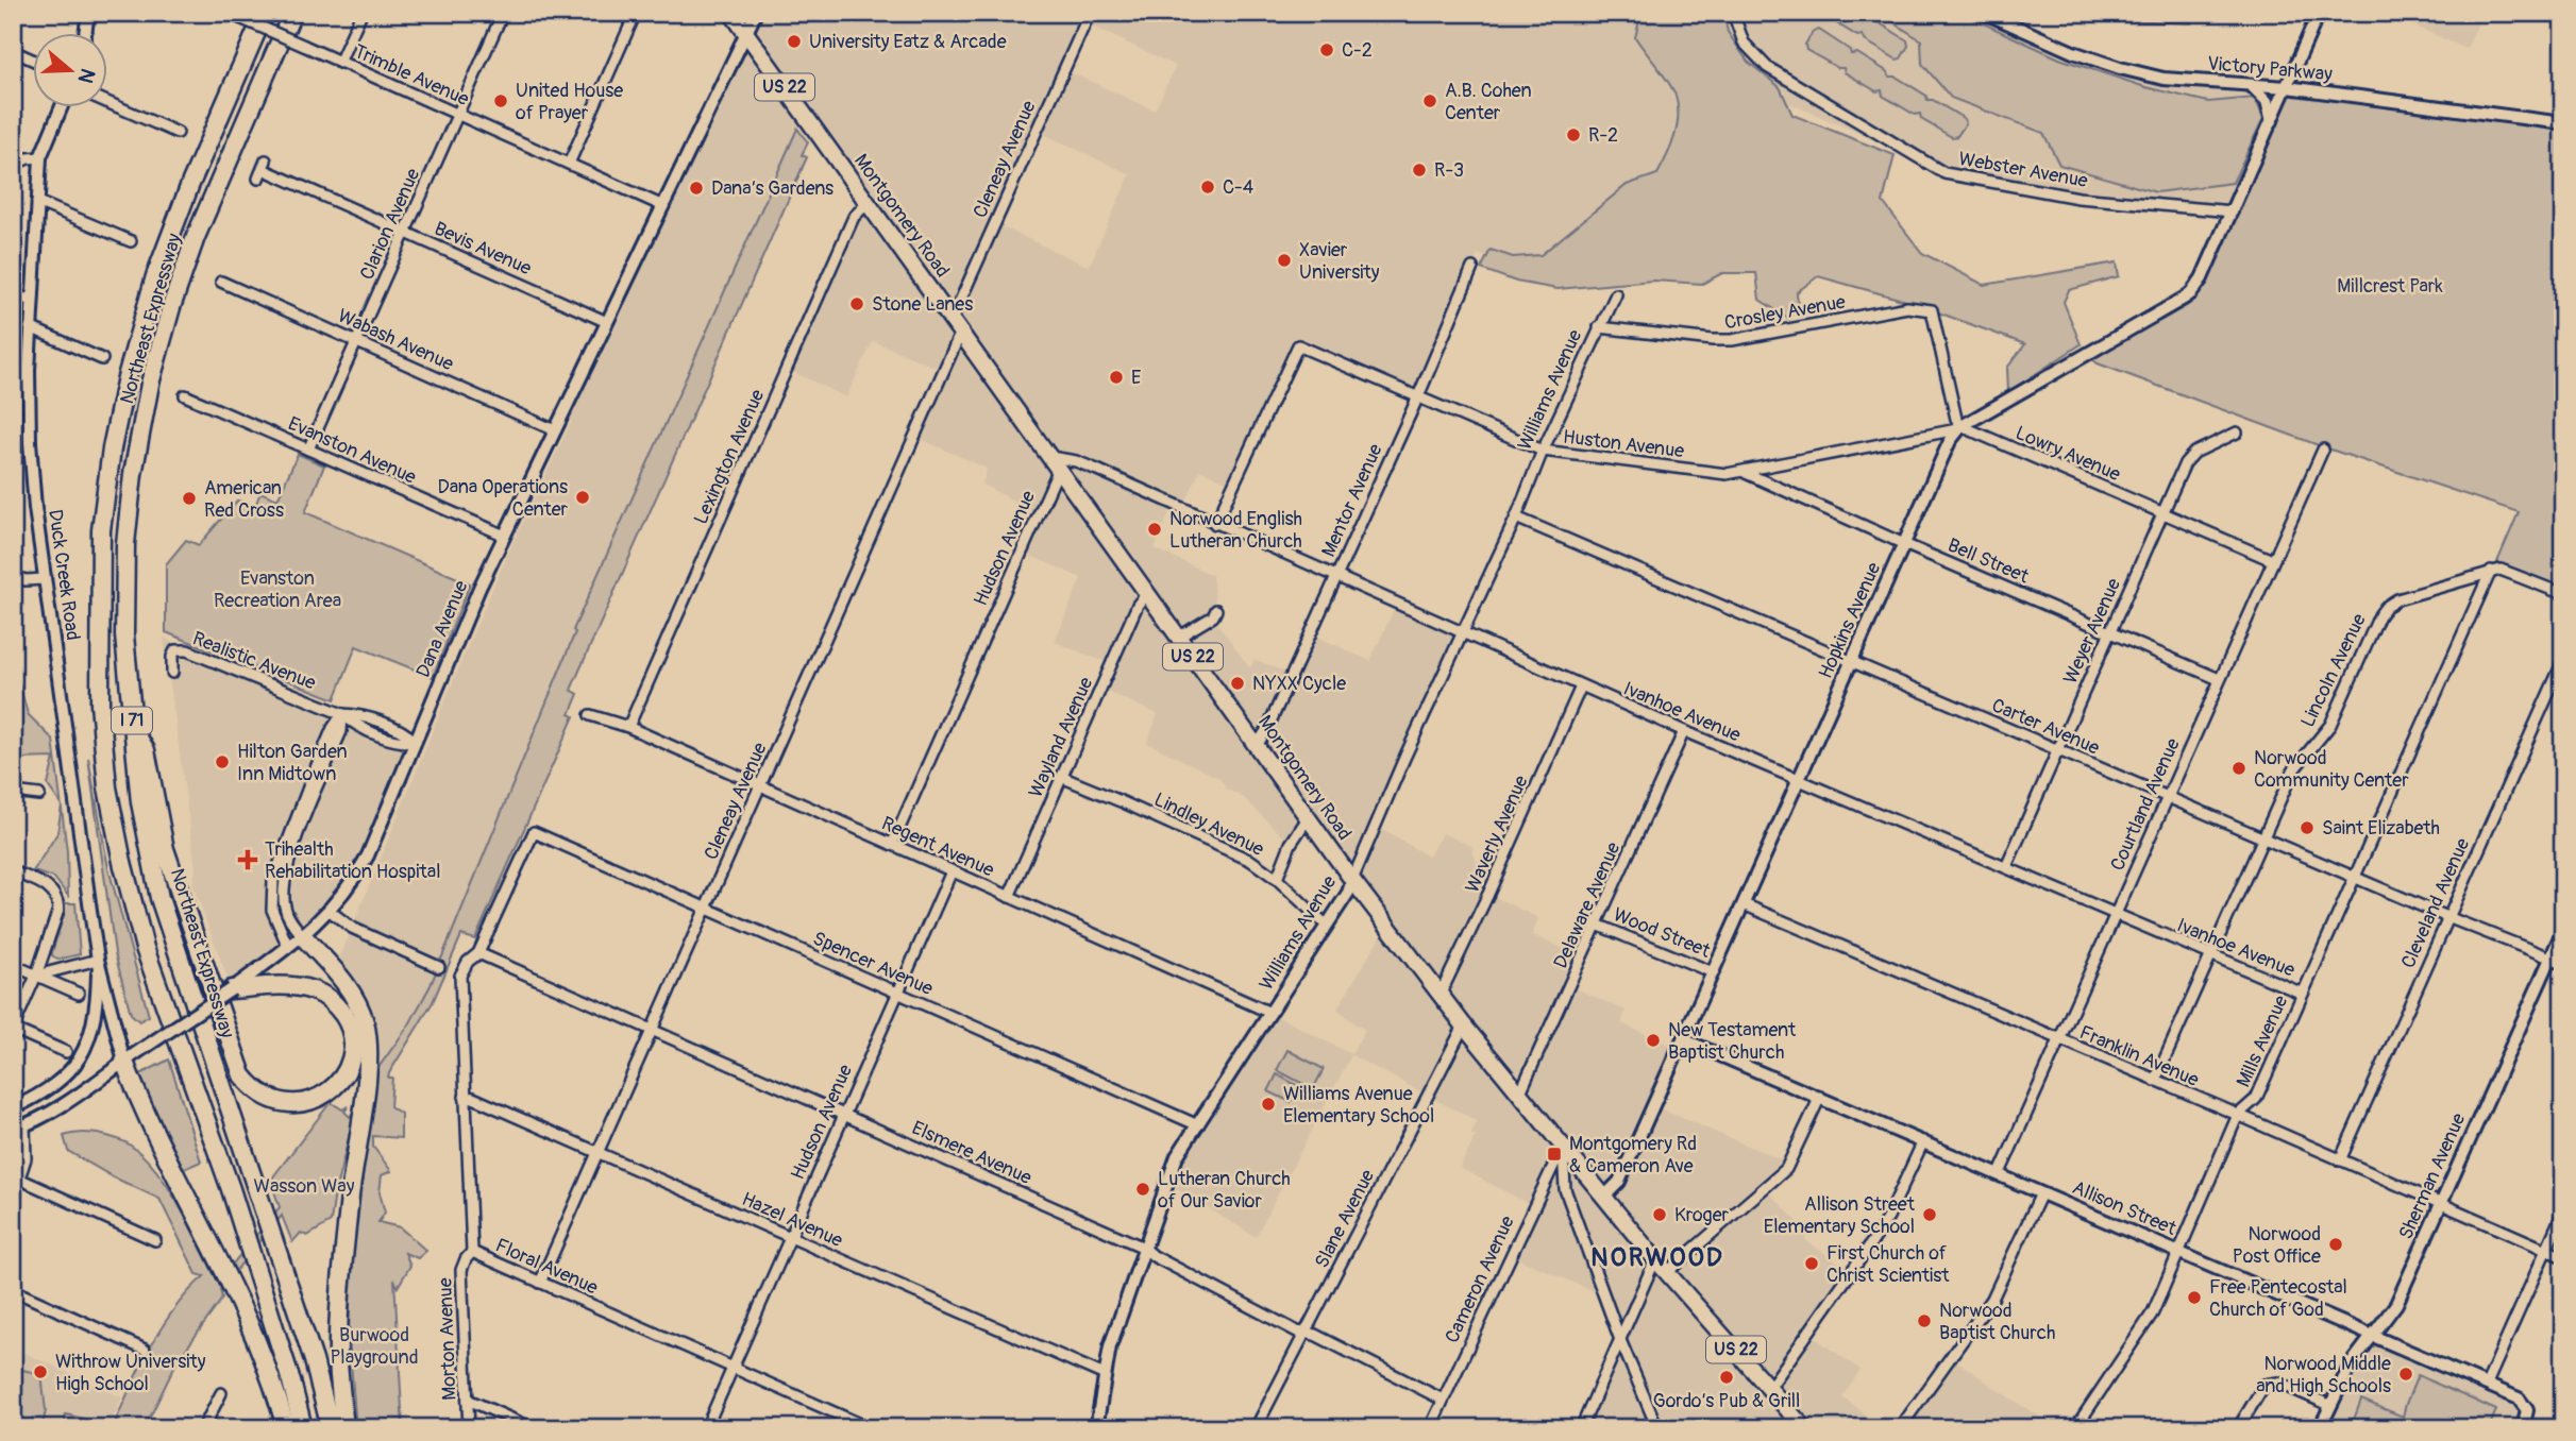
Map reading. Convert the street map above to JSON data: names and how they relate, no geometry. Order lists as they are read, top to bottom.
{
  "streets": {
    "highway": ["Northeast Expressway", "I 71"],
    "main road": ["US 22", "Montgomery Road"],
    "street": [
      "Victory Parkway",
      "Trimble Avenue",
      "Cleneay Avenue",
      "Webster Avenue",
      "Clarion Avenue",
      "Bevis Avenue",
      "Crosley Avenue",
      "Wabash Avenue",
      "Williams Avenue",
      "Huston Avenue",
      "Evanston Avenue",
      "Lowry Avenue",
      "Lexington Avenue",
      "Mentor Avenue",
      "Hudson Avenue",
      "Bell Street",
      "Duck Creek Road",
      "Hopkins Avenue",
      "Dana Avenue",
      "Weyer Avenue",
      "Realistic Avenue",
      "Lincoln Avenue",
      "Ivanhoe Avenue",
      "Carter Avenue",
      "Wayland Avenue",
      "Courtland Avenue",
      "Lindley Avenue",
      "Waverly Avenue",
      "Regent Avenue",
      "Cleveland Avenue",
      "Delaware Avenue",
      "Wood Street",
      "Spencer Avenue",
      "Mills Avenue",
      "Franklin Avenue",
      "Elsmere Avenue",
      "Sherman Avenue",
      "Allison Street",
      "Slane Avenue",
      "Hazel Avenue",
      "Floral Avenue",
      "Cameron Avenue",
      "Morton Avenue"
    ]
  },
  "crossings": [
    ["Victory Parkway", "Hopkins Avenue"],
    ["Trimble Avenue", "Clarion Avenue"],
    ["Trimble Avenue", "Dana Avenue"],
    ["Cleneay Avenue", "Montgomery Road"],
    ["Cleneay Avenue", "Regent Avenue"],
    ["Cleneay Avenue", "Spencer Avenue"],
    ["Cleneay Avenue", "Elsmere Avenue"],
    ["Cleneay Avenue", "Hazel Avenue"],
    ["Cleneay Avenue", "Floral Avenue"],
    ["Webster Avenue", "Hopkins Avenue"],
    ["Montgomery Road", "Williams Avenue"],
    ["Montgomery Road", "Lexington Avenue"],
    ["Montgomery Road", "Mentor Avenue"],
    ["Montgomery Road", "Hudson Avenue"],
    ["Montgomery Road", "Hopkins Avenue"],
    ["Montgomery Road", "Dana Avenue"],
    ["Montgomery Road", "Ivanhoe Avenue"],
    ["Montgomery Road", "Wayland Avenue"],
    ["Montgomery Road", "Waverly Avenue"],
    ["Montgomery Road", "Delaware Avenue"],
    ["Montgomery Road", "Slane Avenue"],
    ["Montgomery Road", "Cameron Avenue"],
    ["Clarion Avenue", "Bevis Avenue"],
    ["Clarion Avenue", "Wabash Avenue"],
    ["Clarion Avenue", "Evanston Avenue"],
    ["Bevis Avenue", "Dana Avenue"],
    ["Crosley Avenue", "Williams Avenue"],
    ["Crosley Avenue", "Huston Avenue"],
    ["Crosley Avenue", "Lowry Avenue"],
    ["Crosley Avenue", "Hopkins Avenue"],
    ["Wabash Avenue", "Dana Avenue"],
    ["Williams Avenue", "Huston Avenue"],
    ["Williams Avenue", "Ivanhoe Avenue"],
    ["Williams Avenue", "Carter Avenue"],
    ["Williams Avenue", "Lindley Avenue"],
    ["Williams Avenue", "Regent Avenue"],
    ["Williams Avenue", "Spencer Avenue"],
    ["Williams Avenue", "Elsmere Avenue"],
    ["Williams Avenue", "Hazel Avenue"],
    ["Huston Avenue", "Lowry Avenue"],
    ["Huston Avenue", "Mentor Avenue"],
    ["Huston Avenue", "Bell Street"],
    ["Huston Avenue", "Hopkins Avenue"],
    ["Huston Avenue", "Ivanhoe Avenue"],
    ["Evanston Avenue", "Dana Avenue"],
    ["Lowry Avenue", "Hopkins Avenue"],
    ["Lowry Avenue", "Weyer Avenue"],
    ["Lowry Avenue", "Courtland Avenue"],
    ["Lexington Avenue", "Regent Avenue"],
    ["Mentor Avenue", "Ivanhoe Avenue"],
    ["Hudson Avenue", "Ivanhoe Avenue"],
    ["Hudson Avenue", "Regent Avenue"],
    ["Hudson Avenue", "Spencer Avenue"],
    ["Hudson Avenue", "Elsmere Avenue"],
    ["Hudson Avenue", "Hazel Avenue"],
    ["Hudson Avenue", "Floral Avenue"],
    ["Bell Street", "Hopkins Avenue"],
    ["Bell Street", "Weyer Avenue"],
    ["Bell Street", "Courtland Avenue"],
    ["Duck Creek Road", "Dana Avenue"],
    ["Hopkins Avenue", "Ivanhoe Avenue"],
    ["Hopkins Avenue", "Carter Avenue"],
    ["Hopkins Avenue", "Wood Street"],
    ["Hopkins Avenue", "Franklin Avenue"],
    ["Hopkins Avenue", "Allison Street"],
    ["Dana Avenue", "Realistic Avenue"],
    ["Weyer Avenue", "Ivanhoe Avenue"],
    ["Weyer Avenue", "Carter Avenue"],
    ["Lincoln Avenue", "Ivanhoe Avenue"],
    ["Lincoln Avenue", "Carter Avenue"],
    ["Lincoln Avenue", "Mills Avenue"],
    ["Lincoln Avenue", "Franklin Avenue"],
    ["Ivanhoe Avenue", "Courtland Avenue"],
    ["Ivanhoe Avenue", "Waverly Avenue"],
    ["Ivanhoe Avenue", "Delaware Avenue"],
    ["Ivanhoe Avenue", "Mills Avenue"],
    ["Carter Avenue", "Courtland Avenue"],
    ["Carter Avenue", "Cleveland Avenue"],
    ["Carter Avenue", "Mills Avenue"],
    ["Carter Avenue", "Sherman Avenue"],
    ["Wayland Avenue", "Lindley Avenue"],
    ["Wayland Avenue", "Regent Avenue"],
    ["Courtland Avenue", "Franklin Avenue"],
    ["Courtland Avenue", "Allison Street"],
    ["Cleveland Avenue", "Franklin Avenue"],
    ["Delaware Avenue", "Wood Street"],
    ["Spencer Avenue", "Elsmere Avenue"],
    ["Spencer Avenue", "Floral Avenue"],
    ["Mills Avenue", "Franklin Avenue"],
    ["Mills Avenue", "Allison Street"],
    ["Franklin Avenue", "Sherman Avenue"],
    ["Elsmere Avenue", "Slane Avenue"],
    ["Elsmere Avenue", "Floral Avenue"],
    ["Elsmere Avenue", "Cameron Avenue"],
    ["Sherman Avenue", "Allison Street"],
    ["Hazel Avenue", "Floral Avenue"],
    ["Floral Avenue", "Morton Avenue"]
  ],
  "districts": ["NORWOOD"],
  "parks": [
    "Millcrest Park",
    "Evanston Recreation Area",
    "Wasson Way",
    "Burwood Playground"
  ],
  "places": {
    "other": [
      "University Eatz & Arcade",
      "C-2",
      "United House of Prayer",
      "A.B. Cohen Center",
      "R-2",
      "R-3",
      "C-4",
      "Dana’s Gardens",
      "Xavier University",
      "Stone Lanes",
      "E",
      "Dana Operations Center",
      "American Red Cross",
      "Norwood English Lutheran Church",
      "NYXX Cycle",
      "Hilton Garden Inn Midtown",
      "Norwood Community Center",
      "Saint Elizabeth",
      "New Testament Baptist Church",
      "Williams Avenue Elementary School",
      "Lutheran Church of Our Savior",
      "Kroger",
      "Allison Street Elementary School",
      "Norwood Post Office",
      "First Church of Christ Scientist",
      "Free Pentecostal Church of God",
      "Norwood Baptist Church",
      "Withrow University High School",
      "Norwood Middle and High Schools",
      "Gordo’s Pub & Grill"
    ],
    "health": ["Trihealth Rehabilitation Hospital"],
    "transit": ["Montgomery Rd & Cameron Ave"]
  },
  "north": "right"
}
